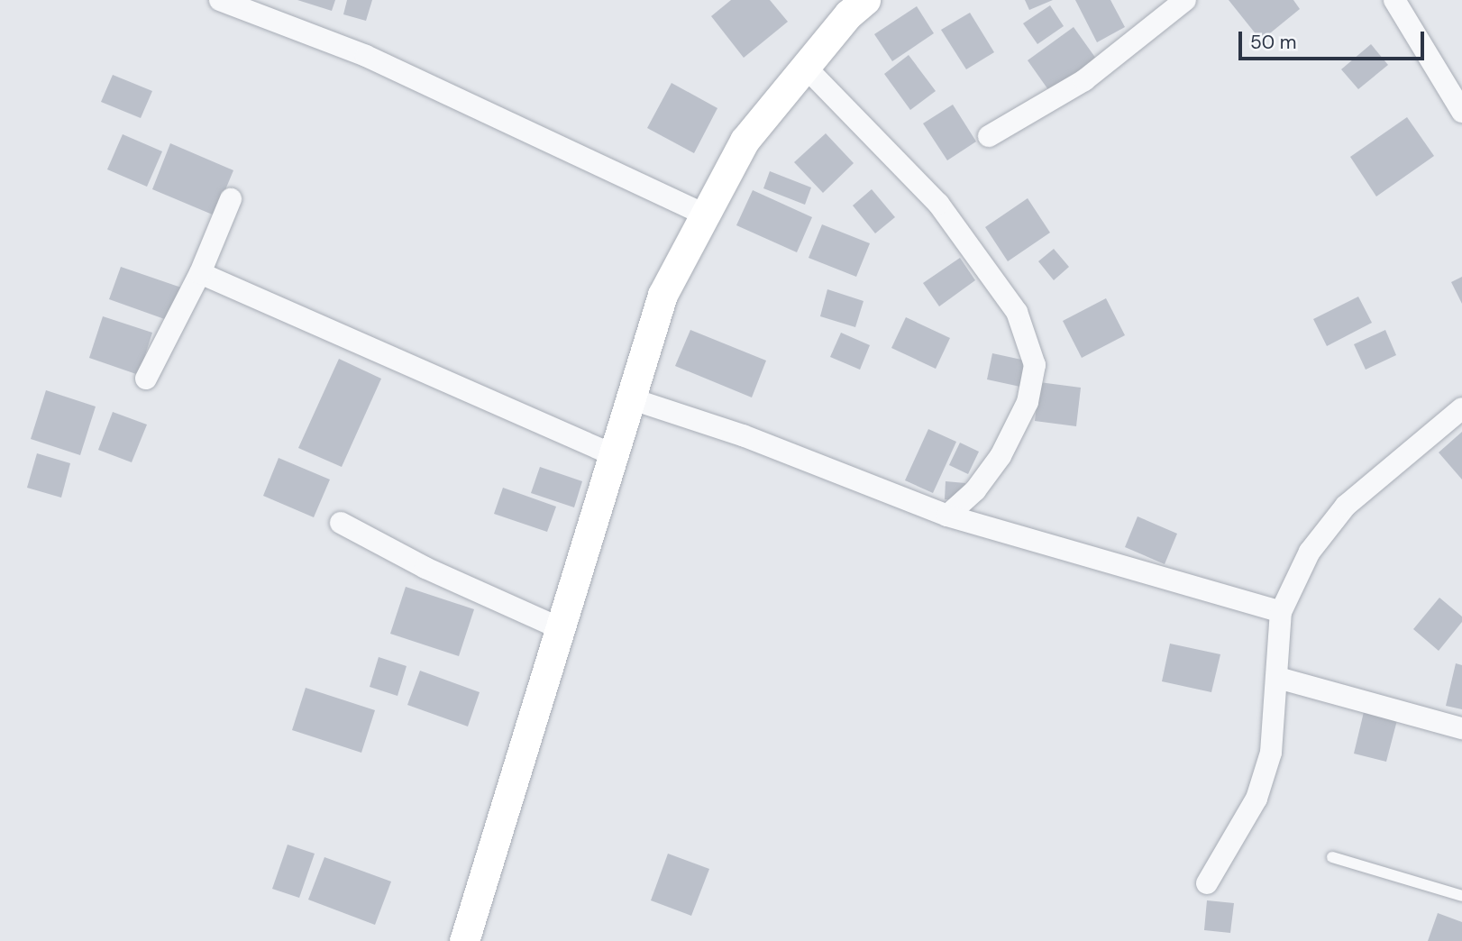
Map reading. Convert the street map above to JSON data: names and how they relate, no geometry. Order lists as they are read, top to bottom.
{
  "scale_bar": "50 m"
}
